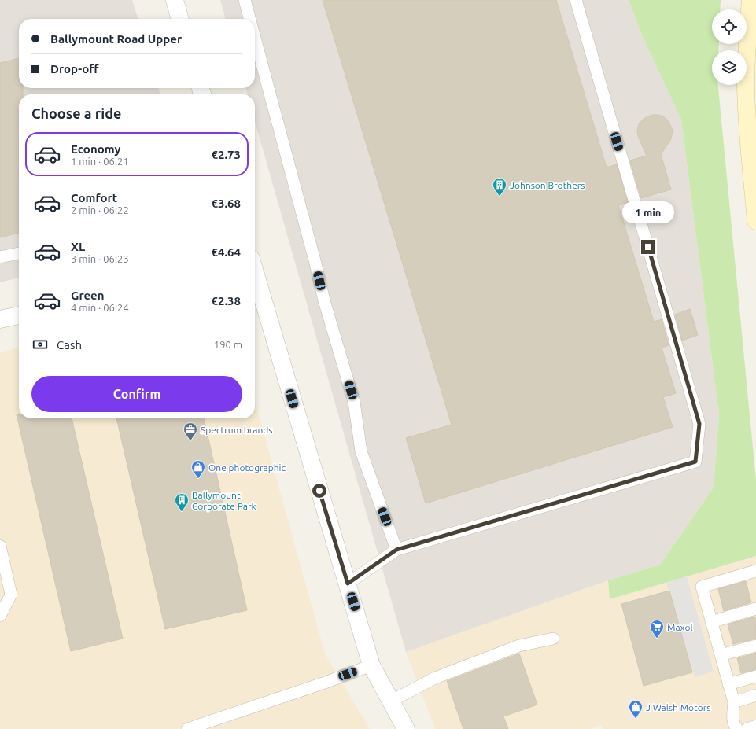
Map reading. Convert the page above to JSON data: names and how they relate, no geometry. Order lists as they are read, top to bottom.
{
  "places": {
    "building": ["Johnson Brothers", "Ballymount Corporate Park"],
    "office": ["Spectrum brands"],
    "shop": ["One photographic", "J Walsh Motors"],
    "supermarket": ["Maxol"]
  },
  "page": {
    "banner": ["Ballymount Road Upper", "Drop-off"],
    "heading": "Choose a ride",
    "list": [
      {
        "name": "Economy",
        "note": "1 min · 06:21",
        "value": "€2.73"
      },
      {
        "name": "Comfort",
        "note": "2 min · 06:22",
        "value": "€3.68"
      },
      {
        "name": "XL",
        "note": "3 min · 06:23",
        "value": "€4.64"
      },
      {
        "name": "Green",
        "note": "4 min · 06:24",
        "value": "€2.38"
      }
    ],
    "bubble": "1 min",
    "pay": ["Cash", "190 m"],
    "buttons": "Confirm"
  }
}
